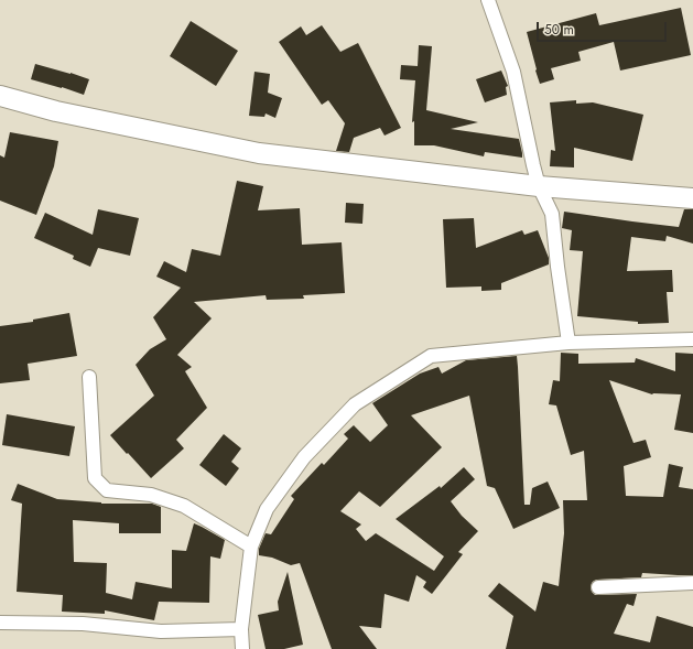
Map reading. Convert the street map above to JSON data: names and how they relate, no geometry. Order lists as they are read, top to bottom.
{
  "scale_bar": "50 m"
}
